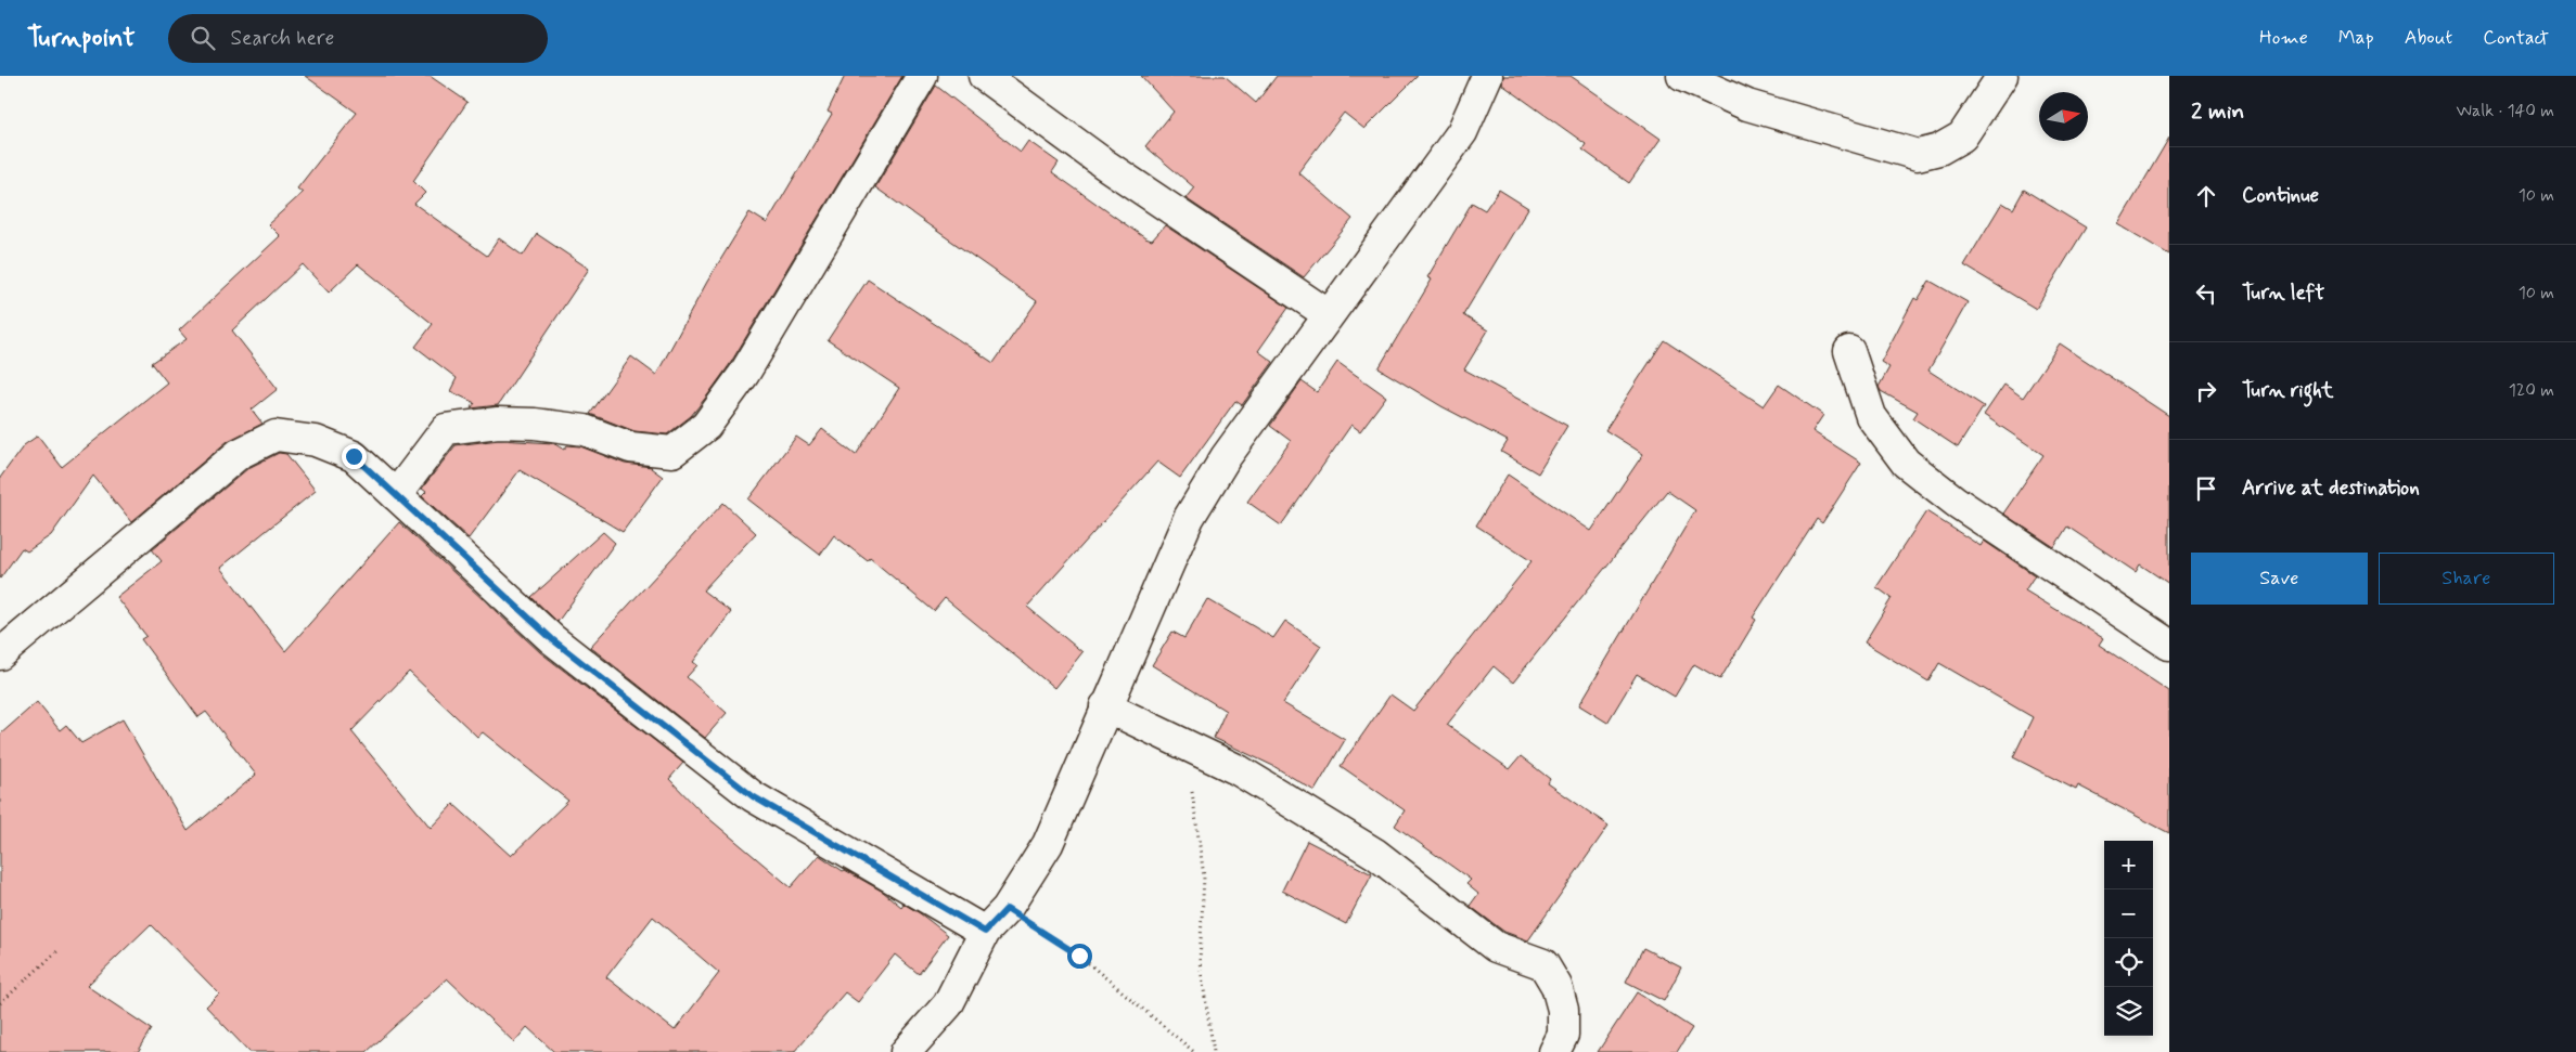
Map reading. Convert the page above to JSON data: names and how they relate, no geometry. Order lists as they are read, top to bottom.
{
  "north": "right",
  "page": {
    "header": "Turnpoint",
    "search": "Search here",
    "nav": [
      "Home",
      "Map",
      "About",
      "Contact"
    ],
    "heading": ["2 min", "Walk · 140 m"],
    "list": [
      ["Continue", "10 m"],
      ["Turn left", "10 m"],
      ["Turn right", "120 m"],
      "Arrive at destination"
    ],
    "buttons": ["Save", "Share"],
    "map_buttons": ["+", "−"]
  }
}
